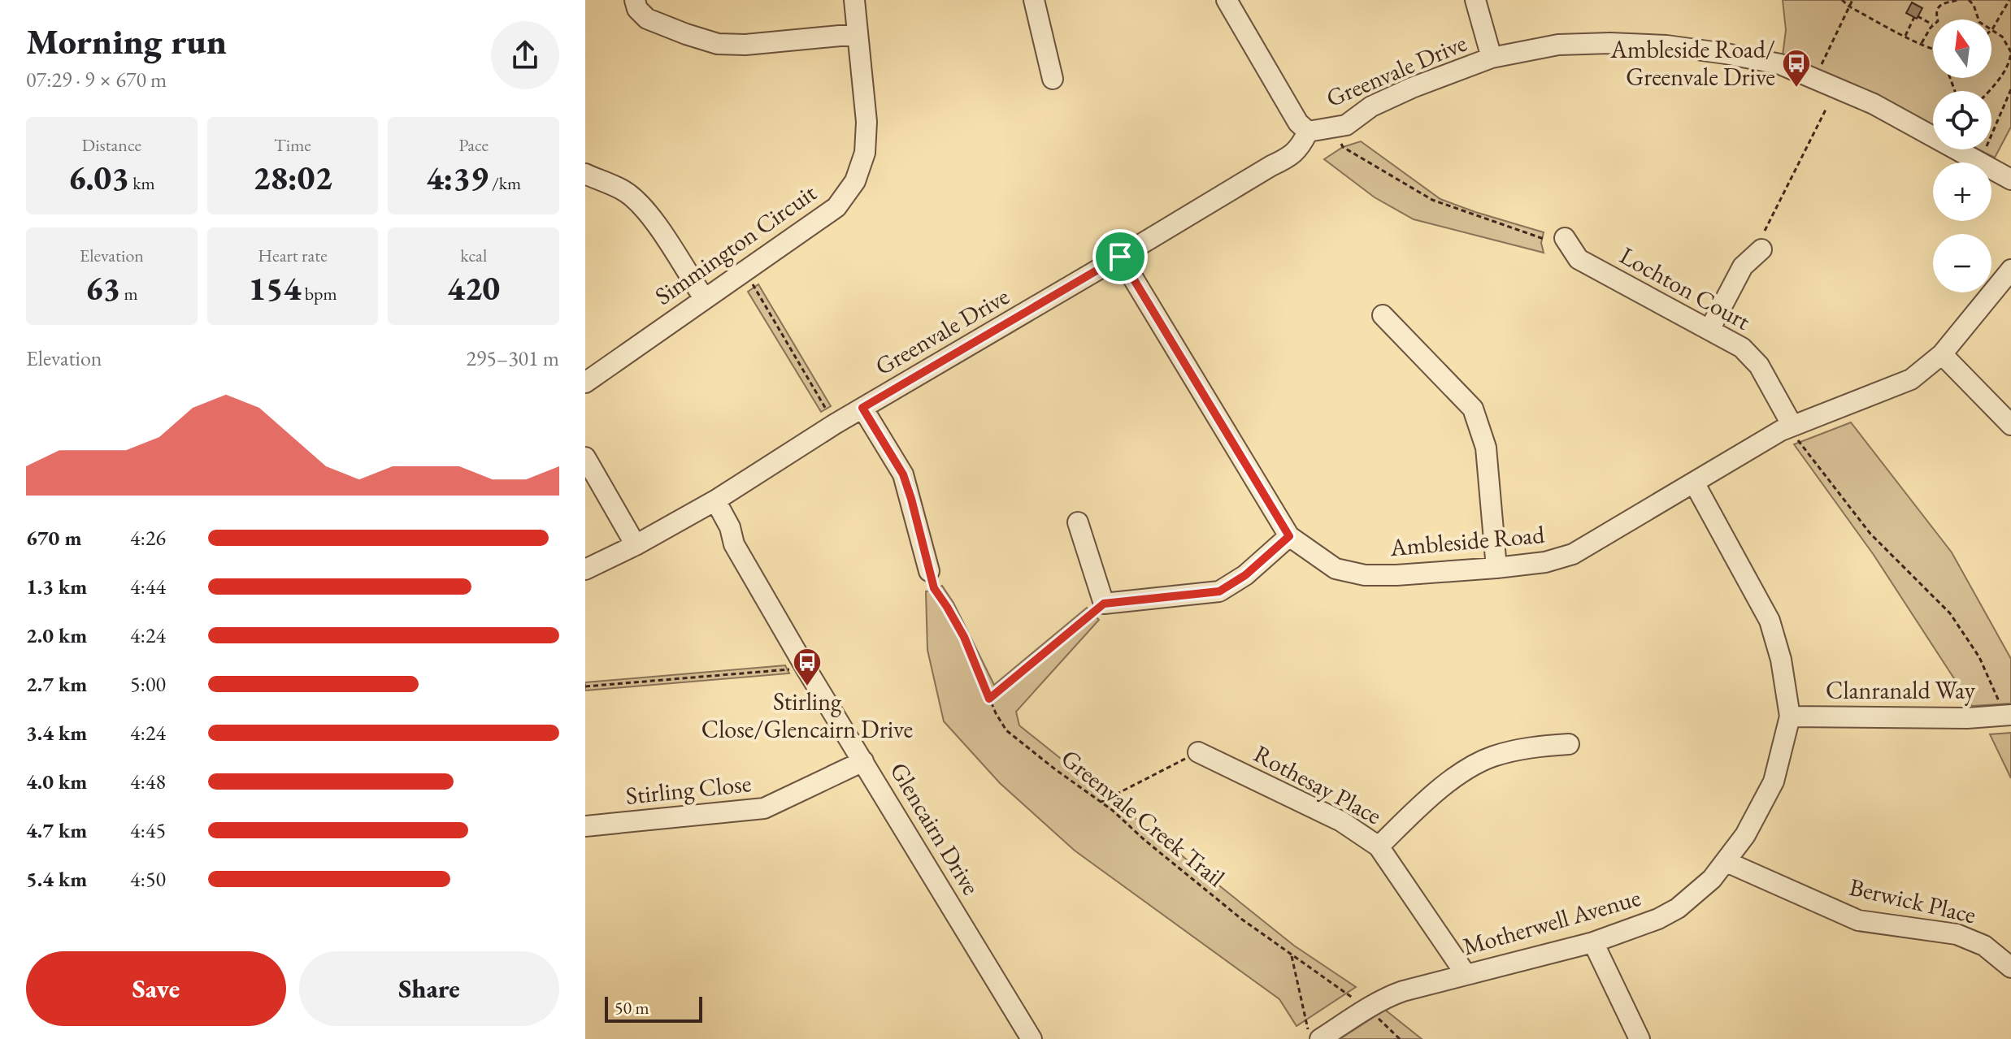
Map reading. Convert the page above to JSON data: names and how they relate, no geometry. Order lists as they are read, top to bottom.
{
  "streets": {
    "street": [
      "Greenvale Drive",
      "Simmington Circuit",
      "Lochton Court",
      "Ambleside Road",
      "Clanranald Way",
      "Rothesay Place",
      "Stirling Close",
      "Glencairn Drive",
      "Berwick Place",
      "Motherwell Avenue"
    ],
    "path": ["Greenvale Creek Trail"]
  },
  "crossings": [
    ["Greenvale Drive", "Ambleside Road"],
    ["Greenvale Drive", "Glencairn Drive"],
    ["Lochton Court", "Ambleside Road"],
    ["Ambleside Road", "Motherwell Avenue"],
    ["Clanranald Way", "Motherwell Avenue"],
    ["Rothesay Place", "Motherwell Avenue"],
    ["Stirling Close", "Glencairn Drive"],
    ["Greenvale Creek Trail", "Motherwell Avenue"],
    ["Berwick Place", "Motherwell Avenue"]
  ],
  "places": {
    "bus stop": ["Ambleside Road/ Greenvale Drive", "Stirling Close/Glencairn Drive"]
  },
  "scale_bar": "50 m",
  "north": "top",
  "page": {
    "heading": ["Morning run", "07:29 · 9 × 670 m"],
    "map_buttons": ["+", "−"],
    "stats": [
      ["Distance", "6.03 km"],
      ["Time", "28:02"],
      ["Pace", "4:39 /km"],
      ["Elevation", "63 m"],
      ["Heart rate", "154 bpm"],
      ["kcal", "420"]
    ],
    "chart": ["Elevation", "295–301 m"],
    "list": [
      {
        "name": "670 m",
        "note": "4:26"
      },
      {
        "name": "1.3 km",
        "note": "4:44"
      },
      {
        "name": "2.0 km",
        "note": "4:24"
      },
      {
        "name": "2.7 km",
        "note": "5:00"
      },
      {
        "name": "3.4 km",
        "note": "4:24"
      },
      {
        "name": "4.0 km",
        "note": "4:48"
      },
      {
        "name": "4.7 km",
        "note": "4:45"
      },
      {
        "name": "5.4 km",
        "note": "4:50"
      }
    ],
    "buttons": ["Save", "Share"],
    "scale": "50 m"
  }
}
